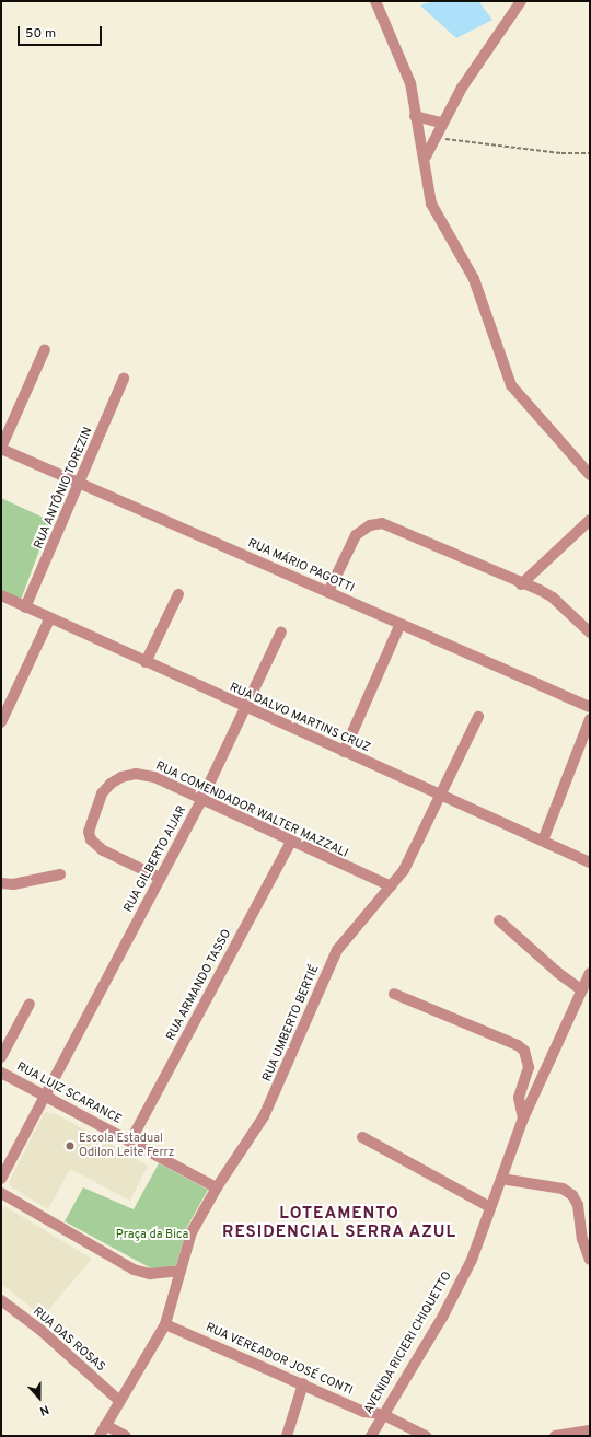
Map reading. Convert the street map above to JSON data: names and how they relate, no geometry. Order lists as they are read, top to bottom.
{
  "streets": {
    "street": [
      "RUA ANTÔNIO TOREZIN",
      "RUA MÁRIO PAGOTTI",
      "RUA DALVO MARTINS CRUZ",
      "RUA COMENDADOR WALTER MAZZALI",
      "RUA GILBERTO AIJAR",
      "RUA ARMANDO TASSO",
      "RUA UMBERTO BERTIÉ",
      "RUA LUIZ SCARANCE",
      "RUA DAS ROSAS",
      "AVENIDA RICIERI CHIQUETTO",
      "RUA VEREADOR JOSÉ CONTI"
    ]
  },
  "crossings": [
    ["RUA ANTÔNIO TOREZIN", "RUA MÁRIO PAGOTTI"],
    ["RUA ANTÔNIO TOREZIN", "RUA DALVO MARTINS CRUZ"],
    ["RUA DALVO MARTINS CRUZ", "RUA GILBERTO AIJAR"],
    ["RUA DALVO MARTINS CRUZ", "RUA UMBERTO BERTIÉ"],
    ["RUA COMENDADOR WALTER MAZZALI", "RUA GILBERTO AIJAR"],
    ["RUA COMENDADOR WALTER MAZZALI", "RUA ARMANDO TASSO"],
    ["RUA COMENDADOR WALTER MAZZALI", "RUA UMBERTO BERTIÉ"],
    ["RUA GILBERTO AIJAR", "RUA LUIZ SCARANCE"],
    ["RUA ARMANDO TASSO", "RUA LUIZ SCARANCE"],
    ["RUA UMBERTO BERTIÉ", "RUA LUIZ SCARANCE"],
    ["RUA UMBERTO BERTIÉ", "RUA DAS ROSAS"],
    ["RUA UMBERTO BERTIÉ", "RUA VEREADOR JOSÉ CONTI"],
    ["AVENIDA RICIERI CHIQUETTO", "RUA VEREADOR JOSÉ CONTI"]
  ],
  "districts": ["LOTEAMENTO RESIDENCIAL SERRA AZUL"],
  "parks": ["Praça da Bica"],
  "places": ["Escola Estadual Odilon Leite Ferrz"],
  "scale_bar": "50 m",
  "north": "bottom"
}
